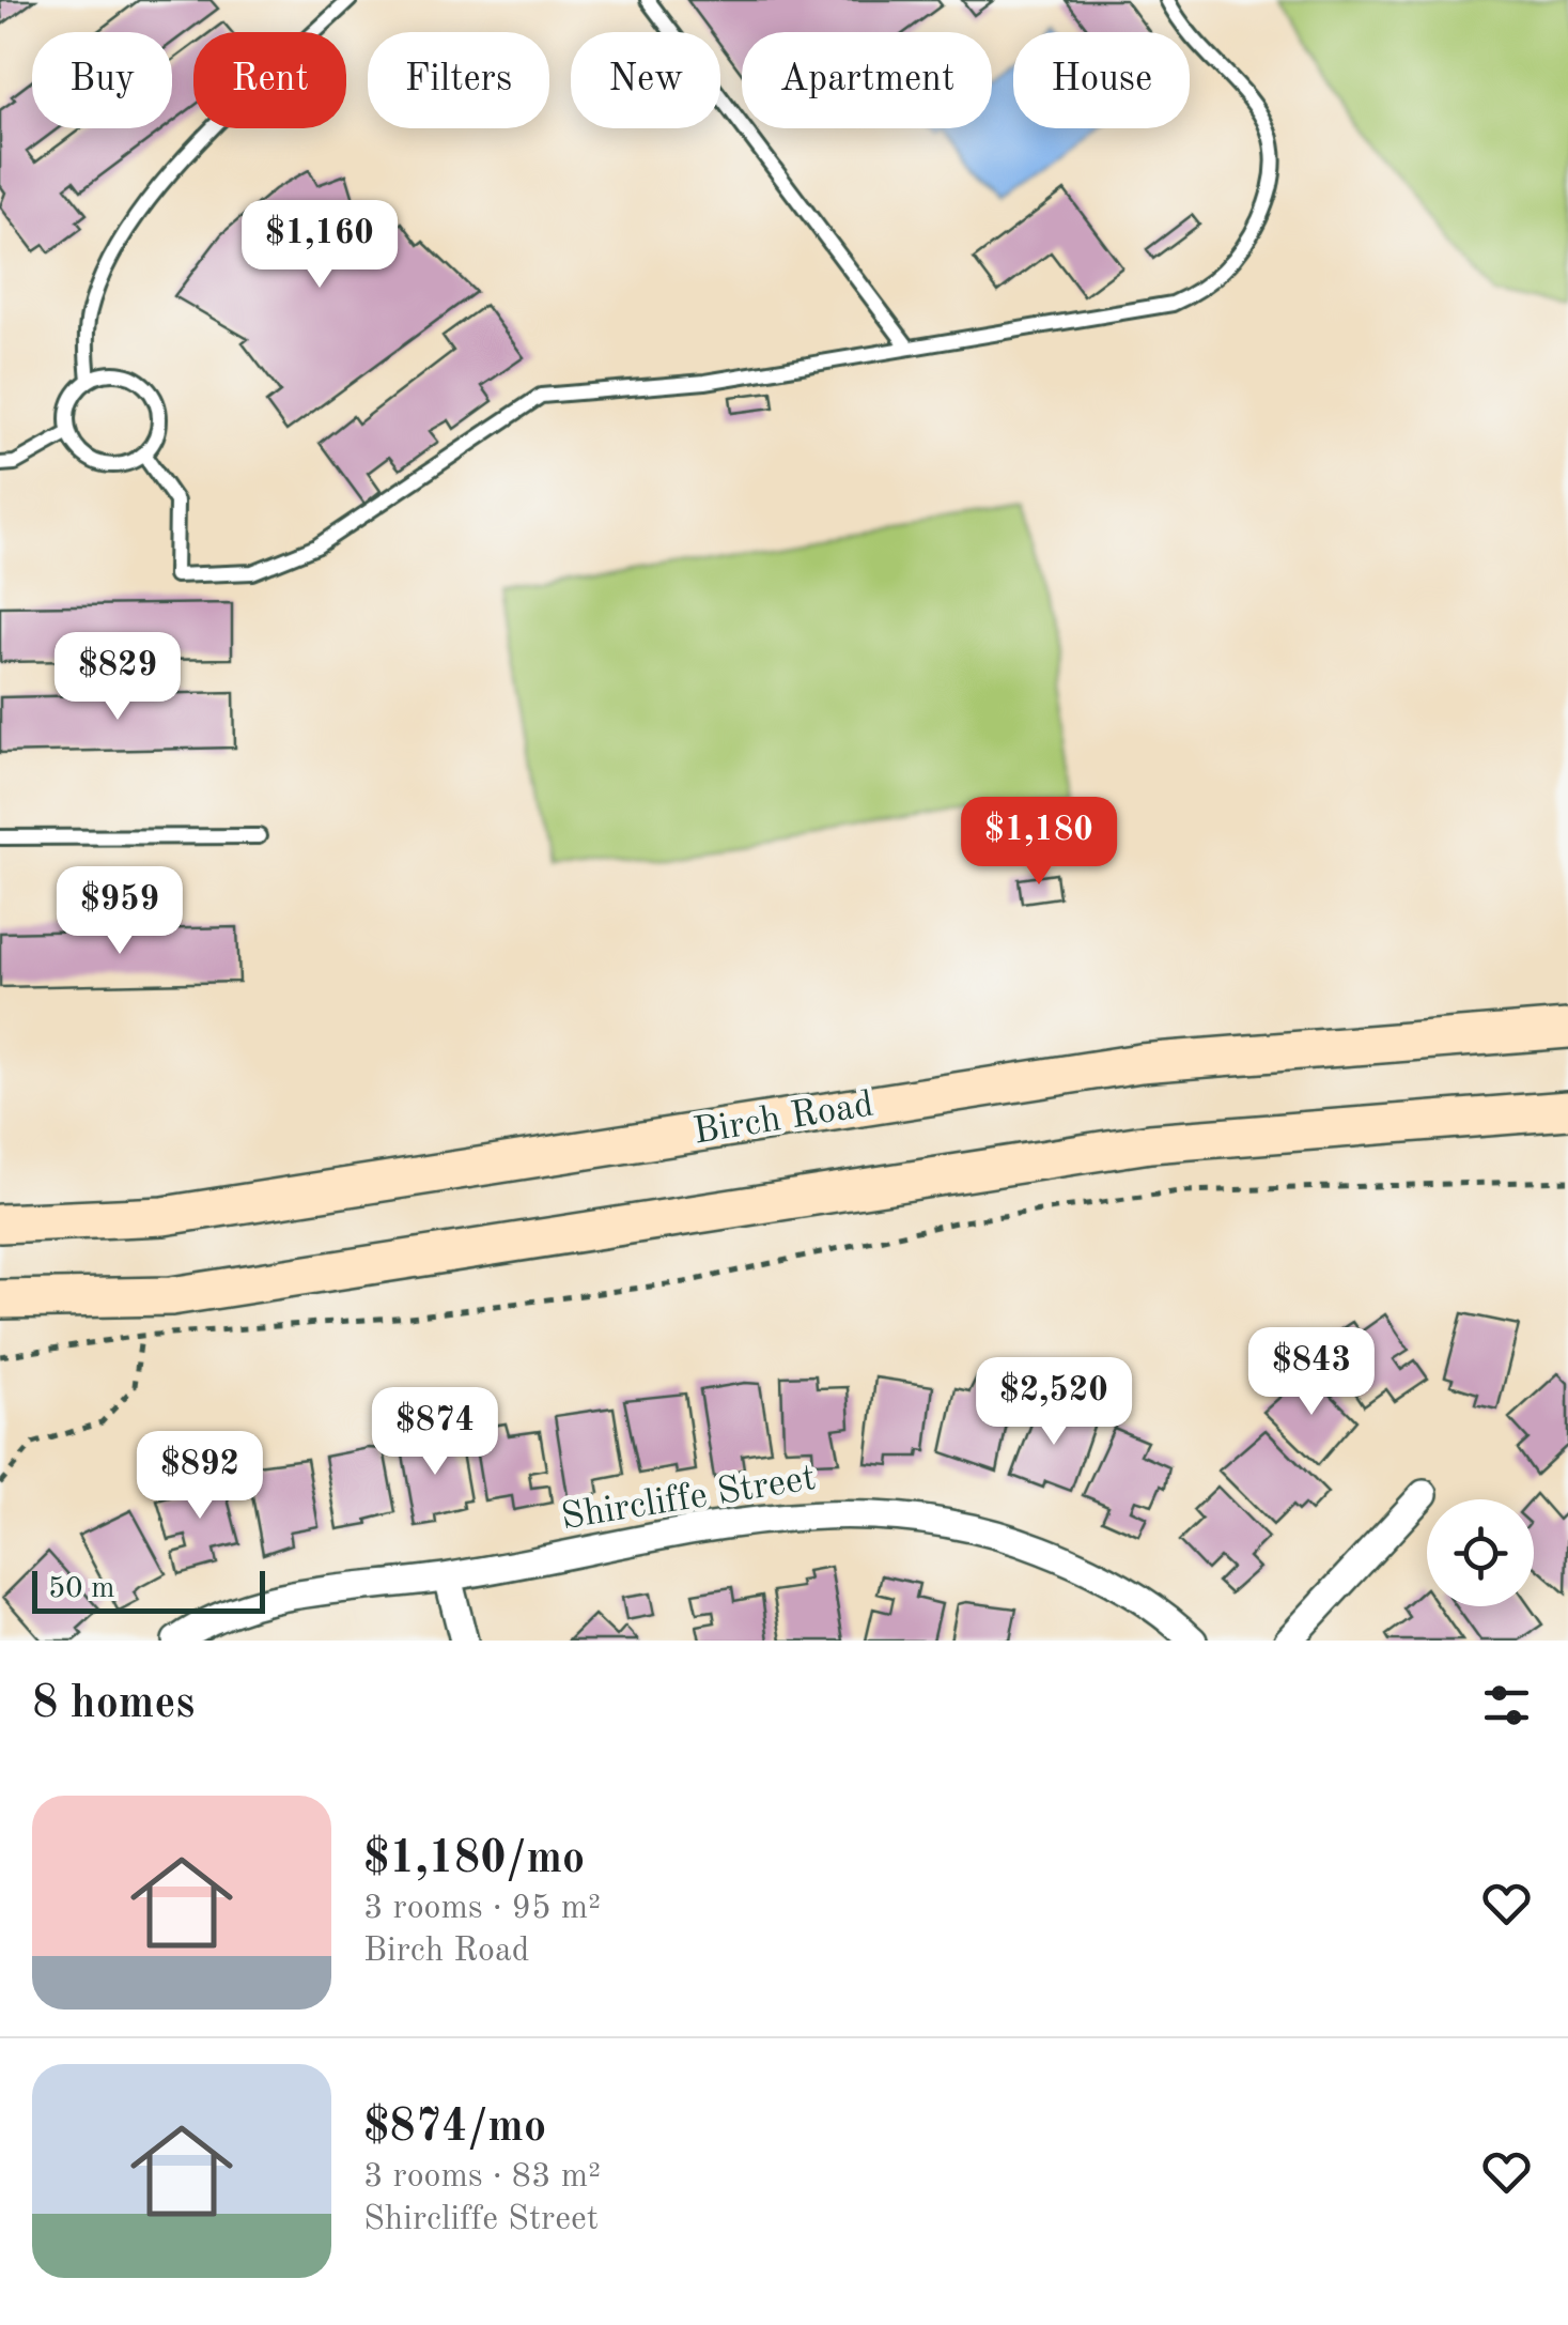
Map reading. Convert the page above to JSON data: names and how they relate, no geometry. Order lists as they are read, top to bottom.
{
  "streets": {
    "main road": ["Birch Road"],
    "street": ["Shircliffe Street"]
  },
  "scale_bar": "50 m",
  "page": {
    "chip": [
      "Buy",
      "Rent",
      "Filters",
      "New",
      "Apartment",
      "House"
    ],
    "price": [
      "$1,160",
      "$829",
      "$1,180",
      "$959",
      "$843",
      "$2,520",
      "$874",
      "$892"
    ],
    "scale": "50 m",
    "heading": "8 homes",
    "list": [
      {
        "name": "$1,180/mo",
        "note": "3 rooms · 95 m² · Birch Road"
      },
      {
        "name": "$874/mo",
        "note": "3 rooms · 83 m² · Shircliffe Street"
      }
    ]
  }
}
